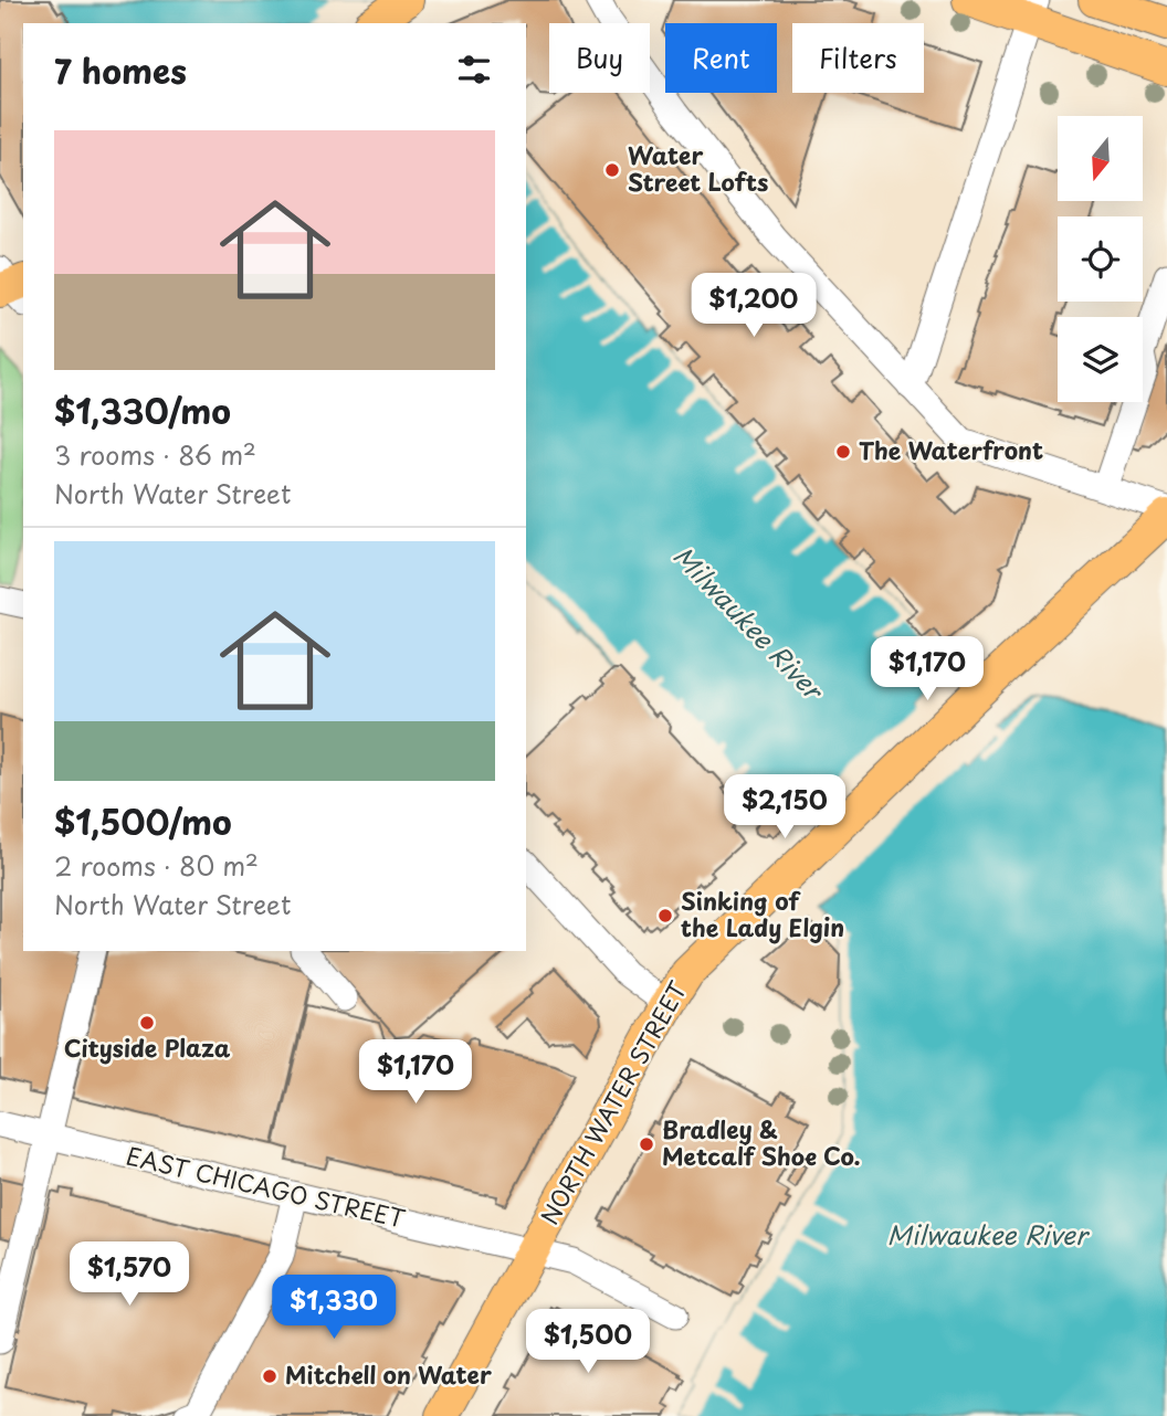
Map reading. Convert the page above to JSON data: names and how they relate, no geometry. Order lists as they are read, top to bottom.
{
  "streets": {
    "main road": ["NORTH WATER STREET"],
    "street": ["EAST CHICAGO STREET"]
  },
  "crossings": [
    ["NORTH WATER STREET", "EAST CHICAGO STREET"]
  ],
  "water": ["Milwaukee River"],
  "places": [
    "Water Street Lofts",
    "The Waterfront",
    "Sinking of the Lady Elgin",
    "Cityside Plaza",
    "Bradley & Metcalf Shoe Co.",
    "Mitchell on Water"
  ],
  "north": "bottom",
  "page": {
    "chip": ["Buy", "Rent", "Filters"],
    "heading": "7 homes",
    "list": [
      {
        "name": "$1,330/mo",
        "note": "3 rooms · 86 m² · North Water Street"
      },
      {
        "name": "$1,500/mo",
        "note": "2 rooms · 80 m² · North Water Street"
      }
    ],
    "price": [
      "$1,200",
      "$1,170",
      "$2,150",
      "$1,170",
      "$1,570",
      "$1,330",
      "$1,500"
    ]
  }
}
